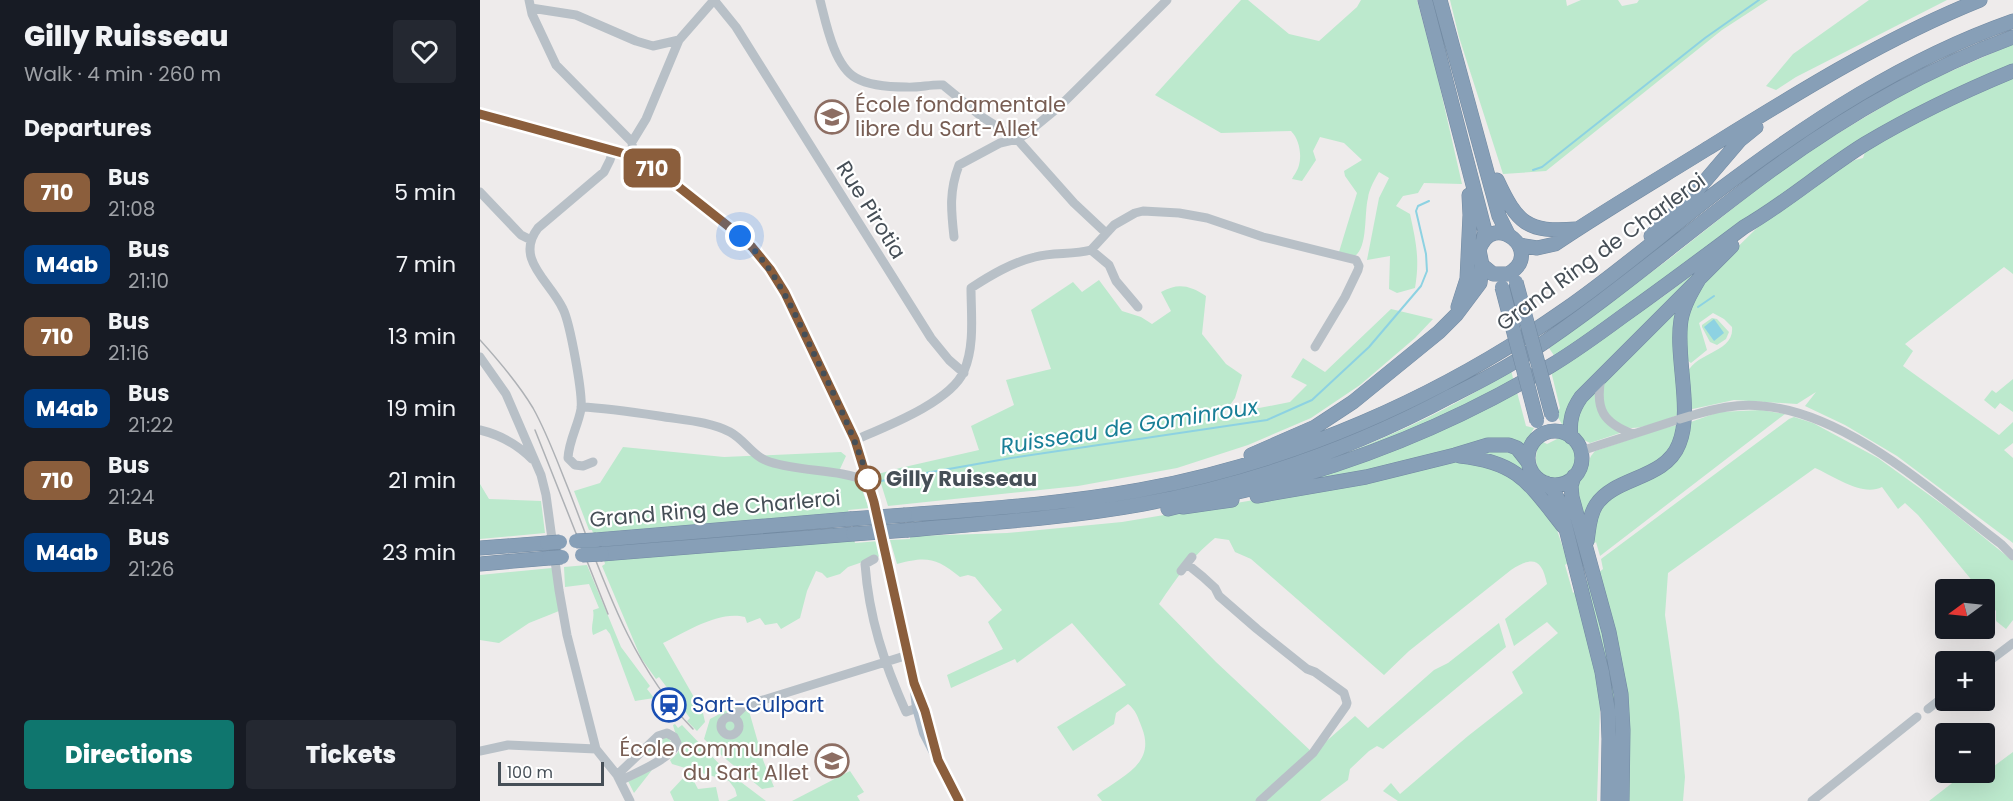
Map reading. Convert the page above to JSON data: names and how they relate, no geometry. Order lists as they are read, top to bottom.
{
  "streets": {
    "highway": ["Grand Ring de Charleroi"],
    "street": ["Rue Pirotia"]
  },
  "water": ["Ruisseau de Gominroux"],
  "places": {
    "school or university": ["École fondamentale libre du Sart-Allet", "École communale du Sart Allet"],
    "other": ["Gilly Ruisseau"],
    "station": ["Sart-Culpart"]
  },
  "lines": ["bus line 710"],
  "scale_bar": "100 m",
  "north": "left",
  "page": {
    "heading": [
      ["Gilly Ruisseau", "Walk · 4 min · 260 m"],
      "Departures"
    ],
    "on_map": "710",
    "list": [
      {
        "mark": "710",
        "name": "Bus",
        "note": "21:08",
        "value": "5 min"
      },
      {
        "mark": "M4ab",
        "name": "Bus",
        "note": "21:10",
        "value": "7 min"
      },
      {
        "mark": "710",
        "name": "Bus",
        "note": "21:16",
        "value": "13 min"
      },
      {
        "mark": "M4ab",
        "name": "Bus",
        "note": "21:22",
        "value": "19 min"
      },
      {
        "mark": "710",
        "name": "Bus",
        "note": "21:24",
        "value": "21 min"
      },
      {
        "mark": "M4ab",
        "name": "Bus",
        "note": "21:26",
        "value": "23 min"
      }
    ],
    "map_buttons": ["+", "−"],
    "buttons": ["Directions", "Tickets"],
    "scale": "100 m"
  }
}
